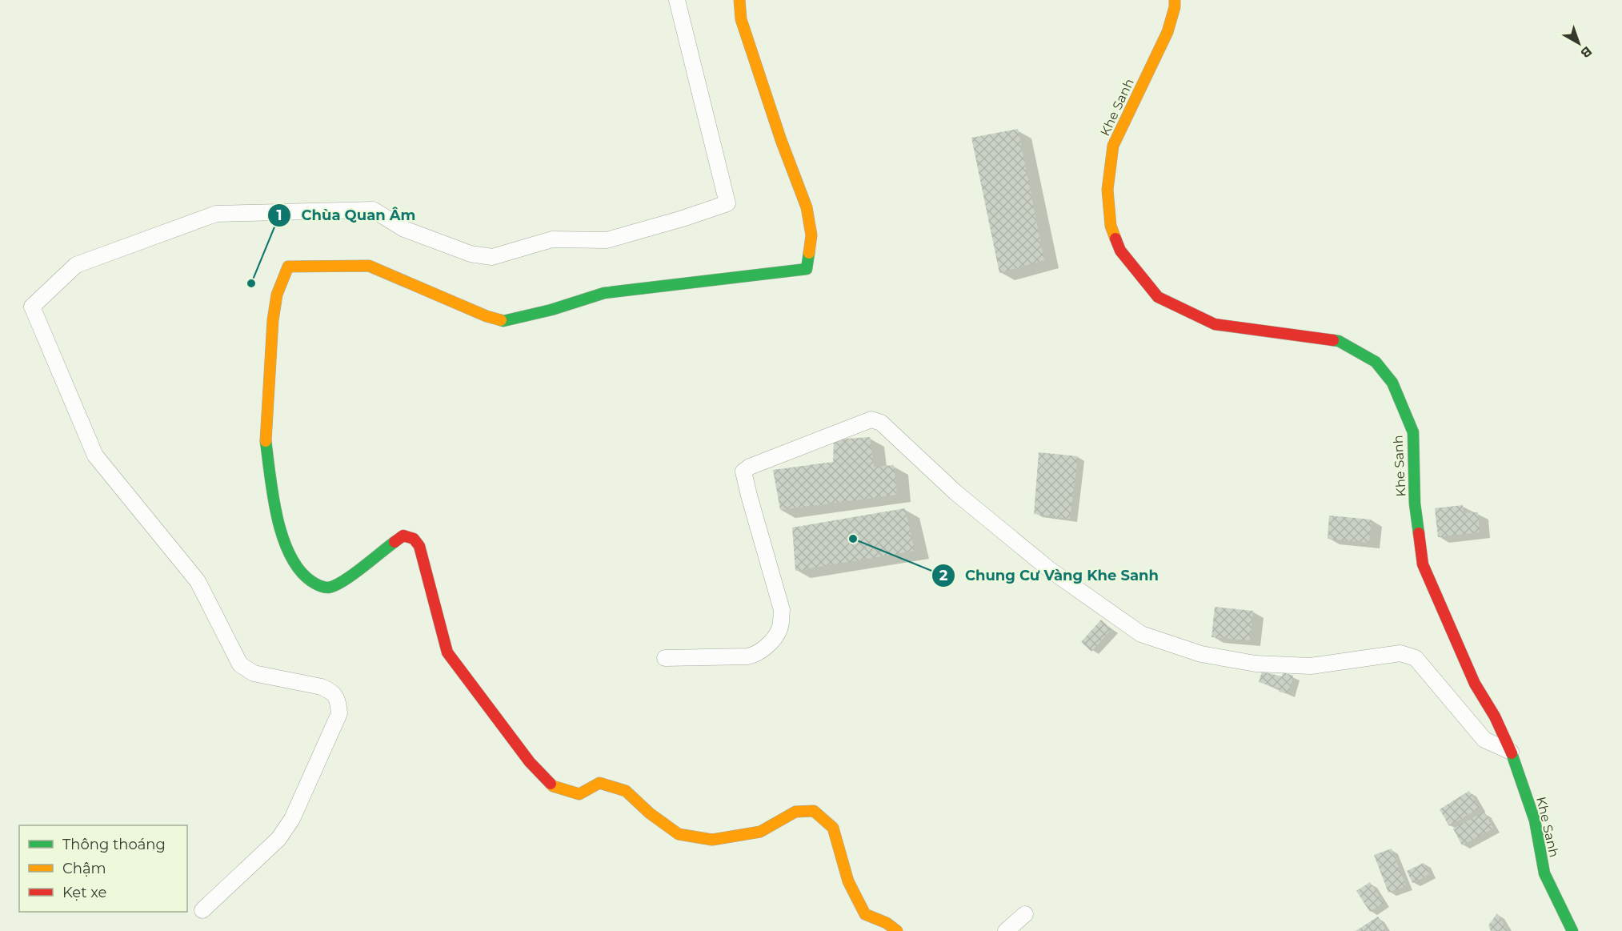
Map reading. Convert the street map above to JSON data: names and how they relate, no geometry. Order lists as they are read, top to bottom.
{
  "streets": {
    "main road": ["Khe Sanh"]
  },
  "places": ["Chùa Quan Âm", "Chung Cư Vàng Khe Sanh"],
  "legend": ["Thông thoáng", "Chậm", "Kẹt xe"],
  "north": "bottom right"
}
